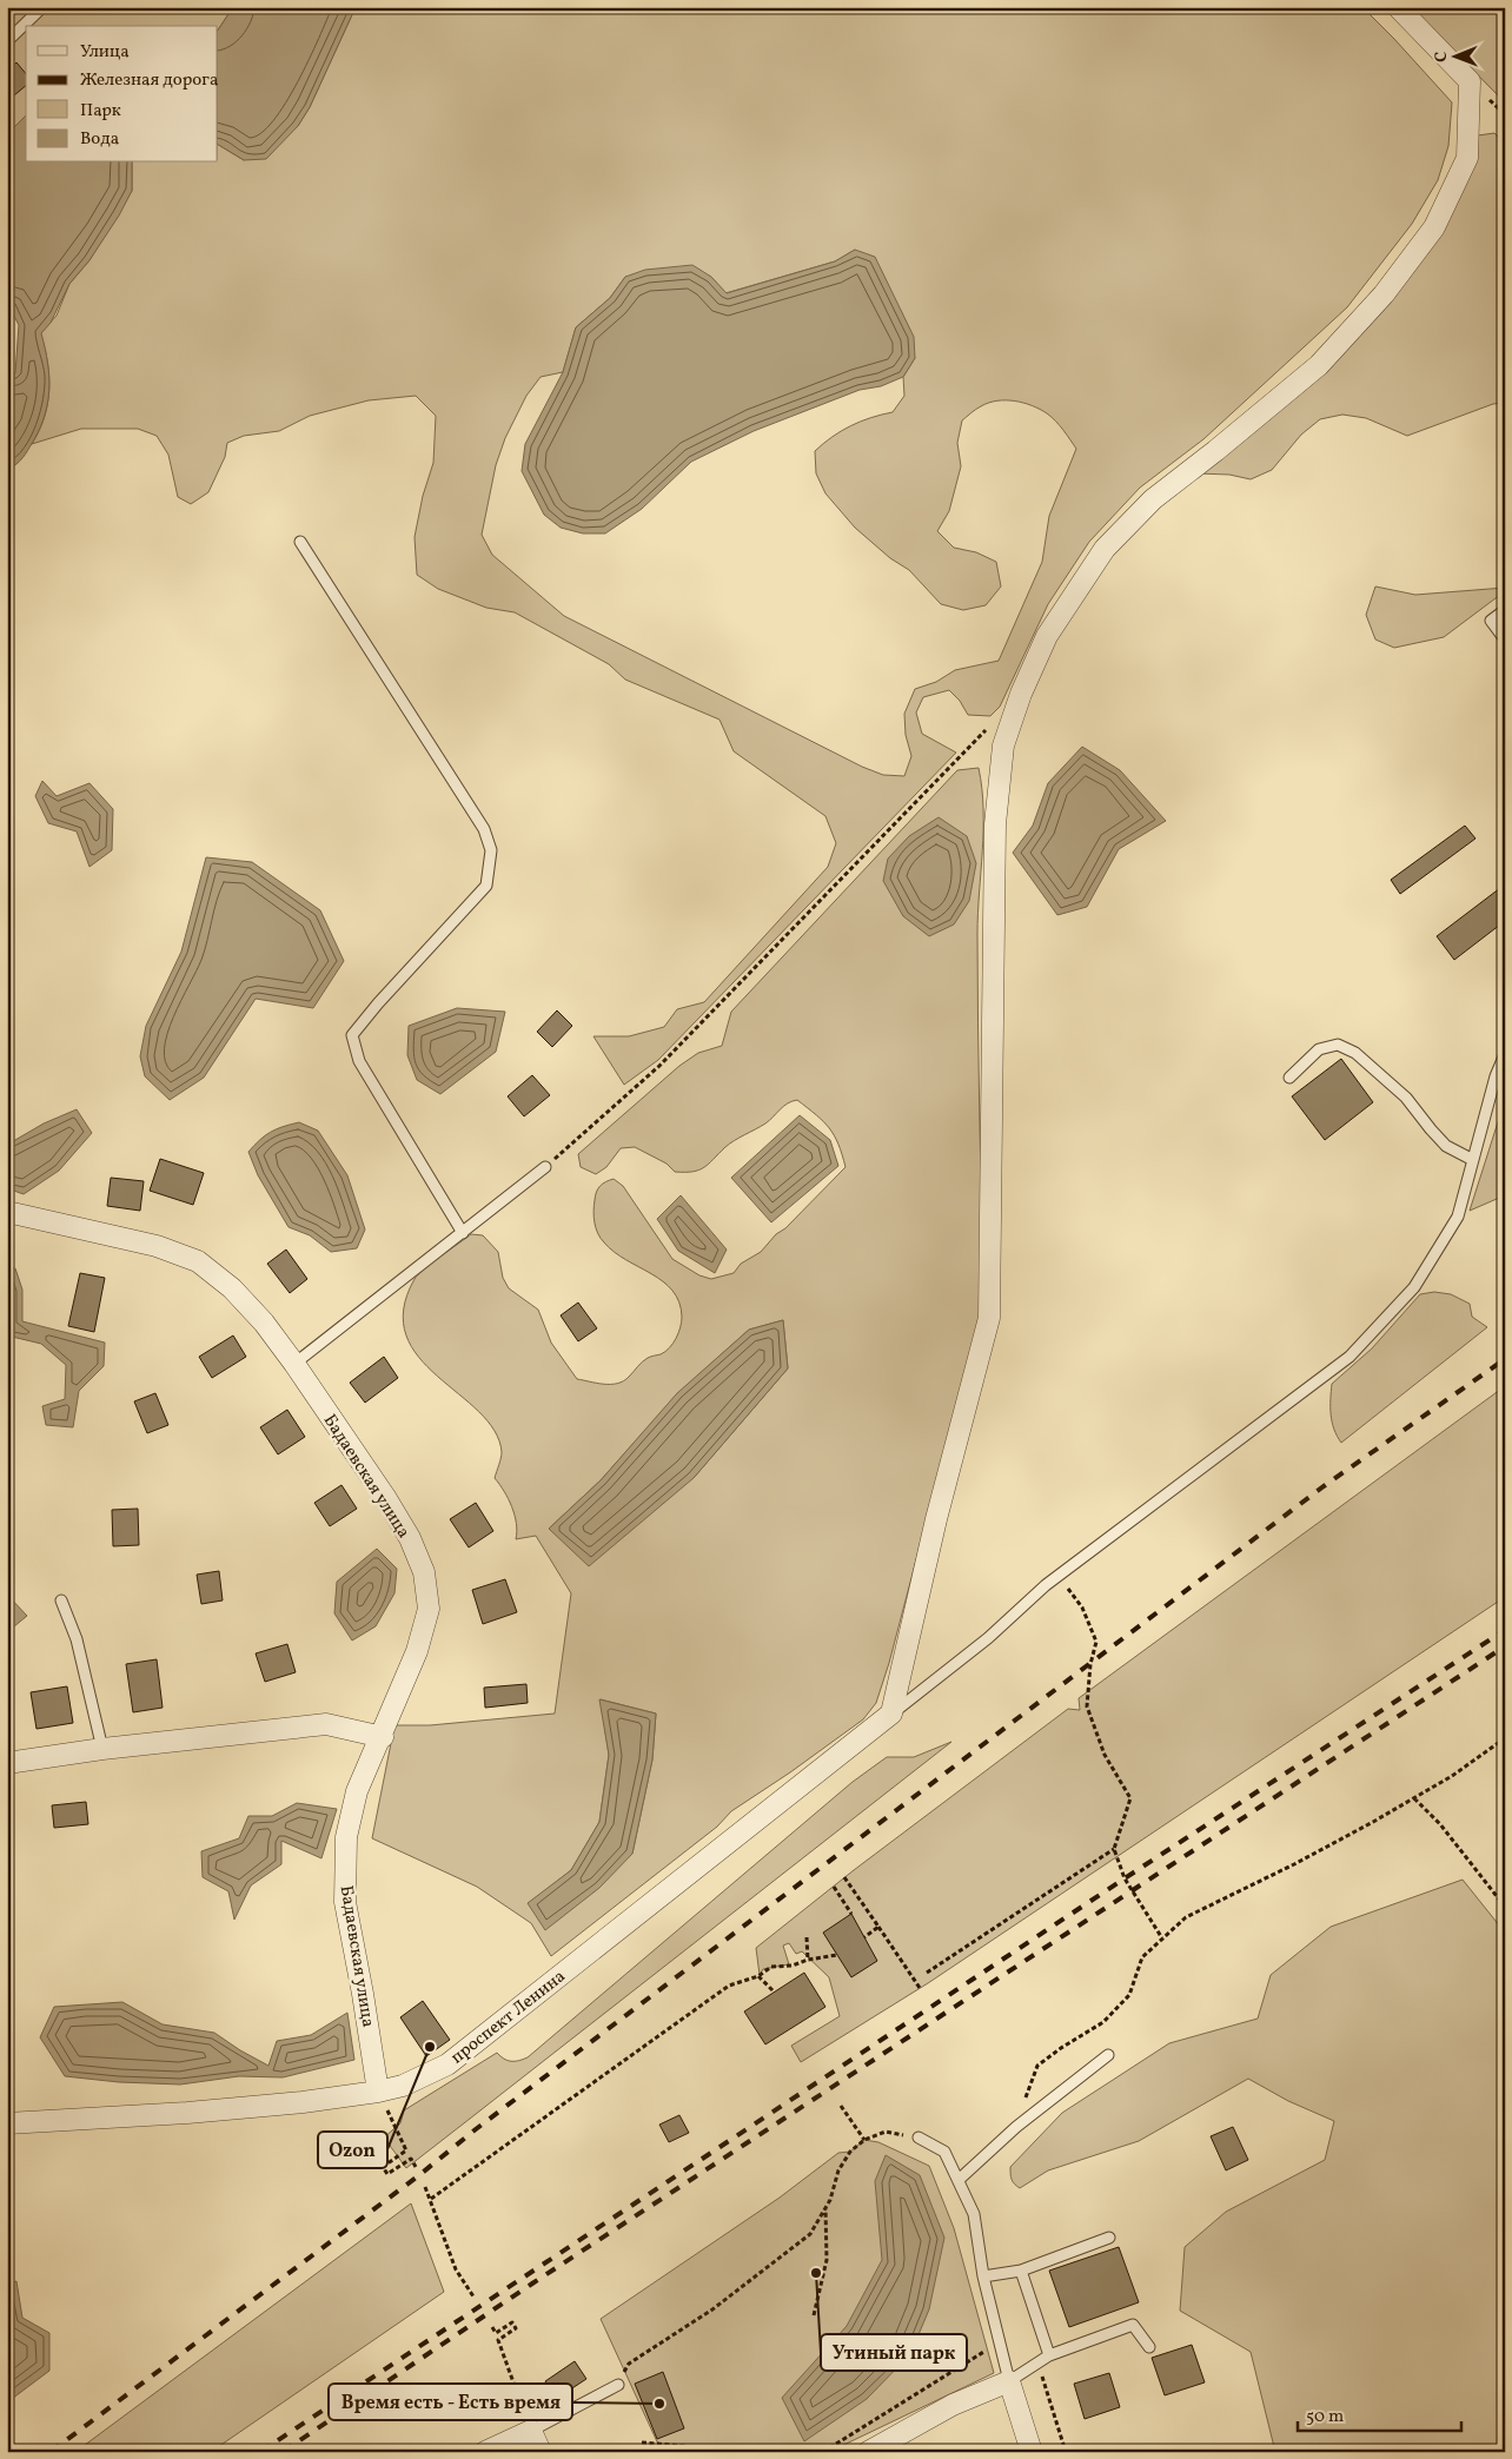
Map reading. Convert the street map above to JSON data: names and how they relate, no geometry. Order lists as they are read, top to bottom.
{
  "streets": {
    "street": ["Бадаевская улица", "проспект Ленина"]
  },
  "crossings": [
    ["Бадаевская улица", "проспект Ленина"]
  ],
  "places": ["Ozon", "Утиный парк", "Время есть - Есть время"],
  "legend": [
    "Улица",
    "Железная дорога",
    "Парк",
    "Вода"
  ],
  "scale_bar": "50 m",
  "north": "left"
}
